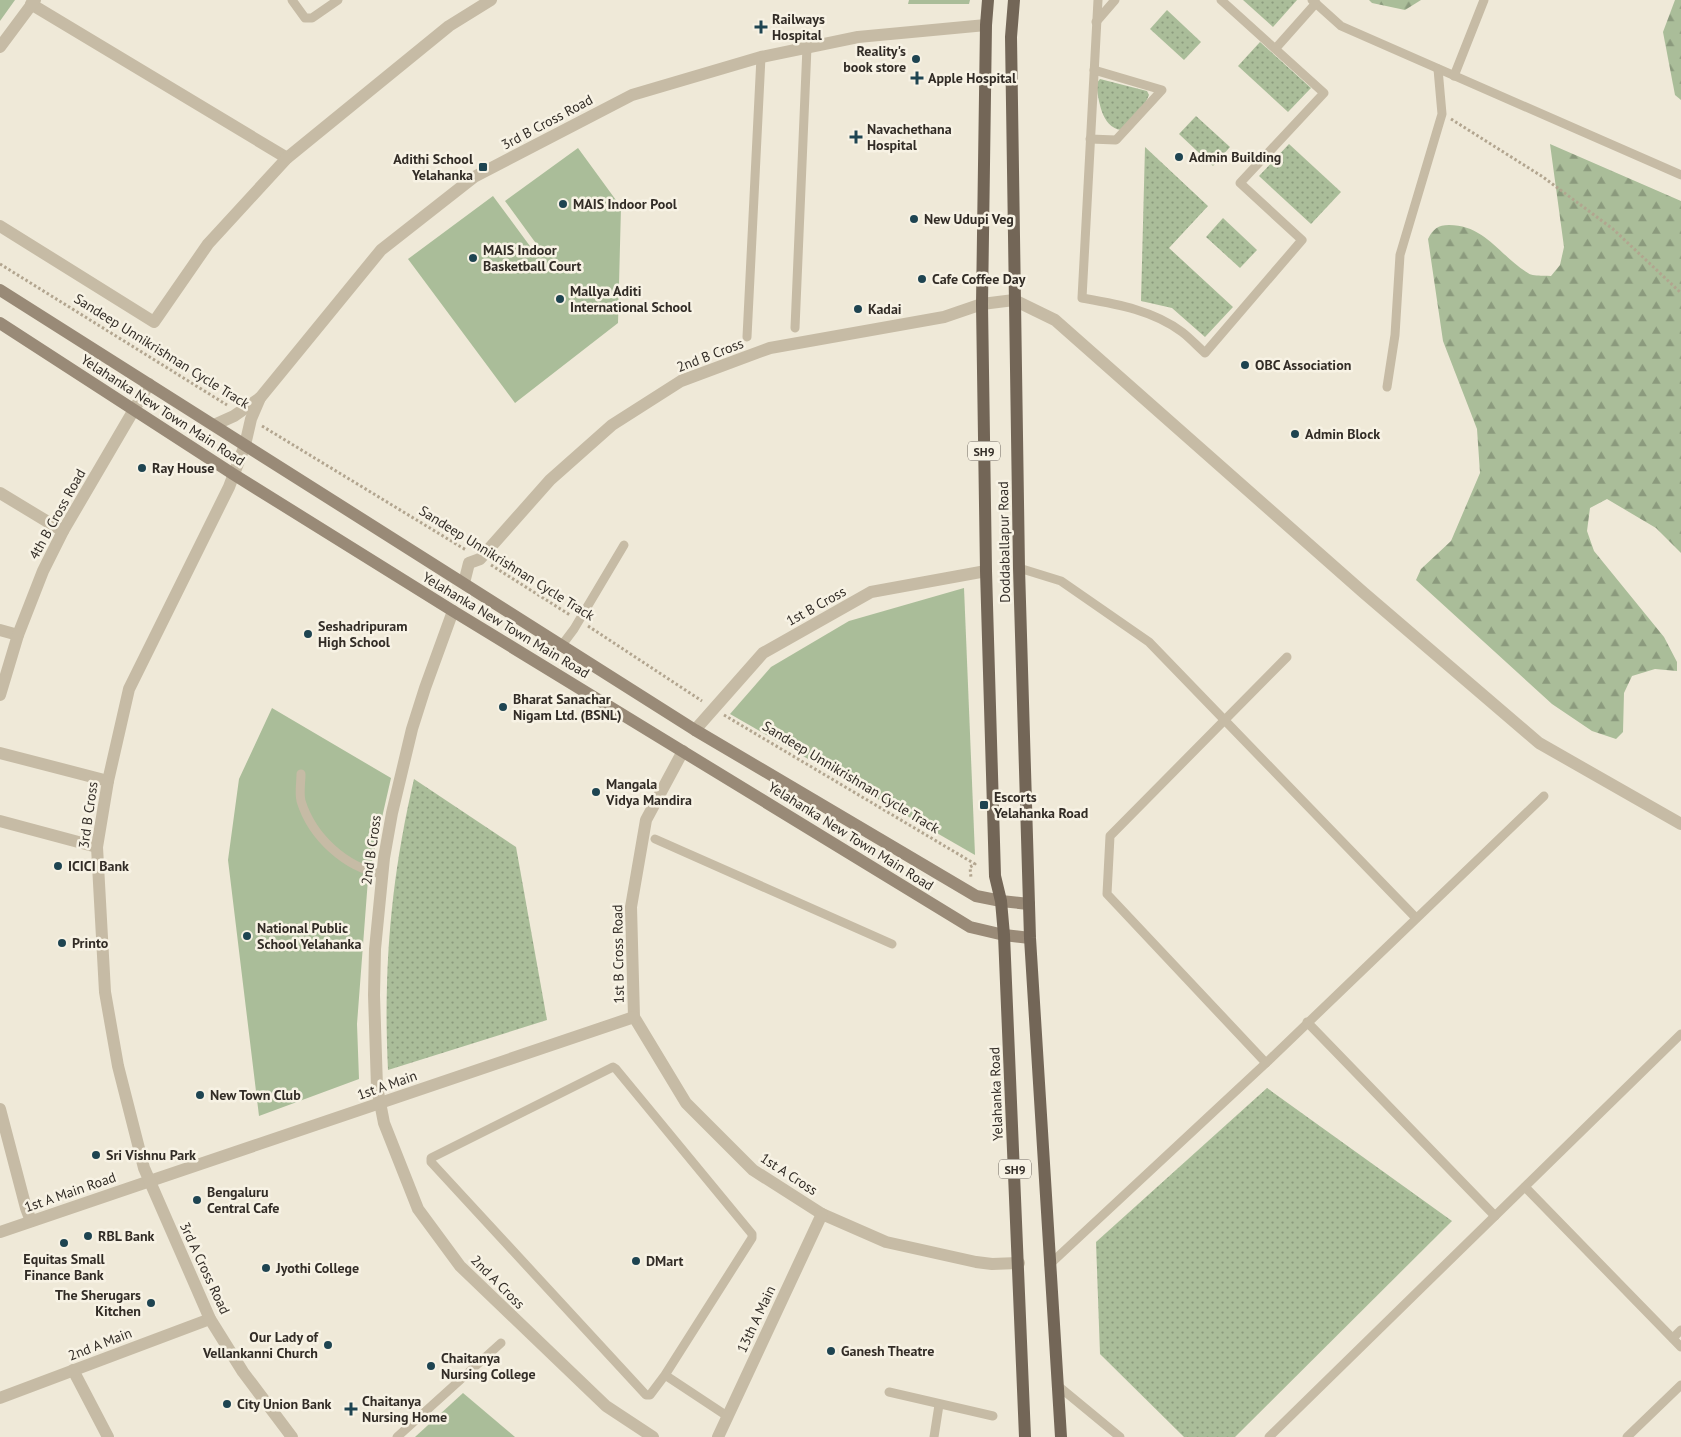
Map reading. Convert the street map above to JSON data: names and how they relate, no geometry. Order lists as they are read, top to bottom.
{
  "streets": {
    "main road": [
      "Yelahanka New Town Main Road",
      "SH9",
      "Doddaballapur Road",
      "Yelahanka Road"
    ],
    "street": [
      "3rd B Cross Road",
      "2nd B Cross",
      "4th B Cross Road",
      "1st B Cross",
      "3rd B Cross",
      "1st B Cross Road",
      "1st A Main",
      "1st A Cross",
      "1st A Main Road",
      "3rd A Cross Road",
      "2nd A Cross",
      "13th A Main",
      "2nd A Main"
    ],
    "path": ["Sandeep Unnikrishnan Cycle Track"]
  },
  "crossings": [
    ["3rd B Cross Road", "Sandeep Unnikrishnan Cycle Track"],
    ["3rd B Cross Road", "Yelahanka New Town Main Road"],
    ["3rd B Cross Road", "Doddaballapur Road"],
    ["3rd B Cross Road", "3rd B Cross"],
    ["Sandeep Unnikrishnan Cycle Track", "2nd B Cross"],
    ["Sandeep Unnikrishnan Cycle Track", "Yelahanka New Town Main Road"],
    ["Sandeep Unnikrishnan Cycle Track", "1st B Cross"],
    ["2nd B Cross", "Yelahanka New Town Main Road"],
    ["2nd B Cross", "Doddaballapur Road"],
    ["2nd B Cross", "1st A Main"],
    ["2nd B Cross", "2nd A Cross"],
    ["Yelahanka New Town Main Road", "SH9"],
    ["Yelahanka New Town Main Road", "4th B Cross Road"],
    ["Yelahanka New Town Main Road", "Doddaballapur Road"],
    ["Yelahanka New Town Main Road", "1st B Cross"],
    ["Yelahanka New Town Main Road", "3rd B Cross"],
    ["Yelahanka New Town Main Road", "1st B Cross Road"],
    ["Yelahanka New Town Main Road", "Yelahanka Road"],
    ["SH9", "Doddaballapur Road"],
    ["Doddaballapur Road", "1st B Cross"],
    ["Doddaballapur Road", "Yelahanka Road"],
    ["3rd B Cross", "1st A Main"],
    ["3rd B Cross", "1st A Main Road"],
    ["3rd B Cross", "3rd A Cross Road"],
    ["1st B Cross Road", "1st A Main"],
    ["1st B Cross Road", "1st A Cross"],
    ["1st A Main", "1st A Cross"],
    ["1st A Main", "1st A Main Road"],
    ["1st A Main", "3rd A Cross Road"],
    ["1st A Main", "2nd A Cross"],
    ["Yelahanka Road", "1st A Cross"],
    ["1st A Cross", "13th A Main"],
    ["1st A Main Road", "3rd A Cross Road"],
    ["3rd A Cross Road", "2nd A Main"]
  ],
  "places": {
    "health": [
      "Railways Hospital",
      "Apple Hospital",
      "Navachethana Hospital",
      "Chaitanya Nursing Home"
    ],
    "other": [
      "Reality's book store",
      "Admin Building",
      "MAIS Indoor Pool",
      "New Udupi Veg",
      "MAIS Indoor Basketball Court",
      "Cafe Coffee Day",
      "Mallya Aditi International School",
      "Kadai",
      "OBC Association",
      "Admin Block",
      "Ray House",
      "Seshadripuram High School",
      "Bharat Sanachar Nigam Ltd. (BSNL)",
      "Mangala Vidya Mandira",
      "ICICI Bank",
      "National Public School Yelahanka",
      "Printo",
      "New Town Club",
      "Sri Vishnu Park",
      "Bengaluru Central Cafe",
      "RBL Bank",
      "Equitas Small Finance Bank",
      "DMart",
      "Jyothi College",
      "The Sherugars Kitchen",
      "Our Lady of Vellankanni Church",
      "Ganesh Theatre",
      "Chaitanya Nursing College",
      "City Union Bank"
    ],
    "transit": ["Adithi School Yelahanka", "Escorts Yelahanka Road"]
  }
}
